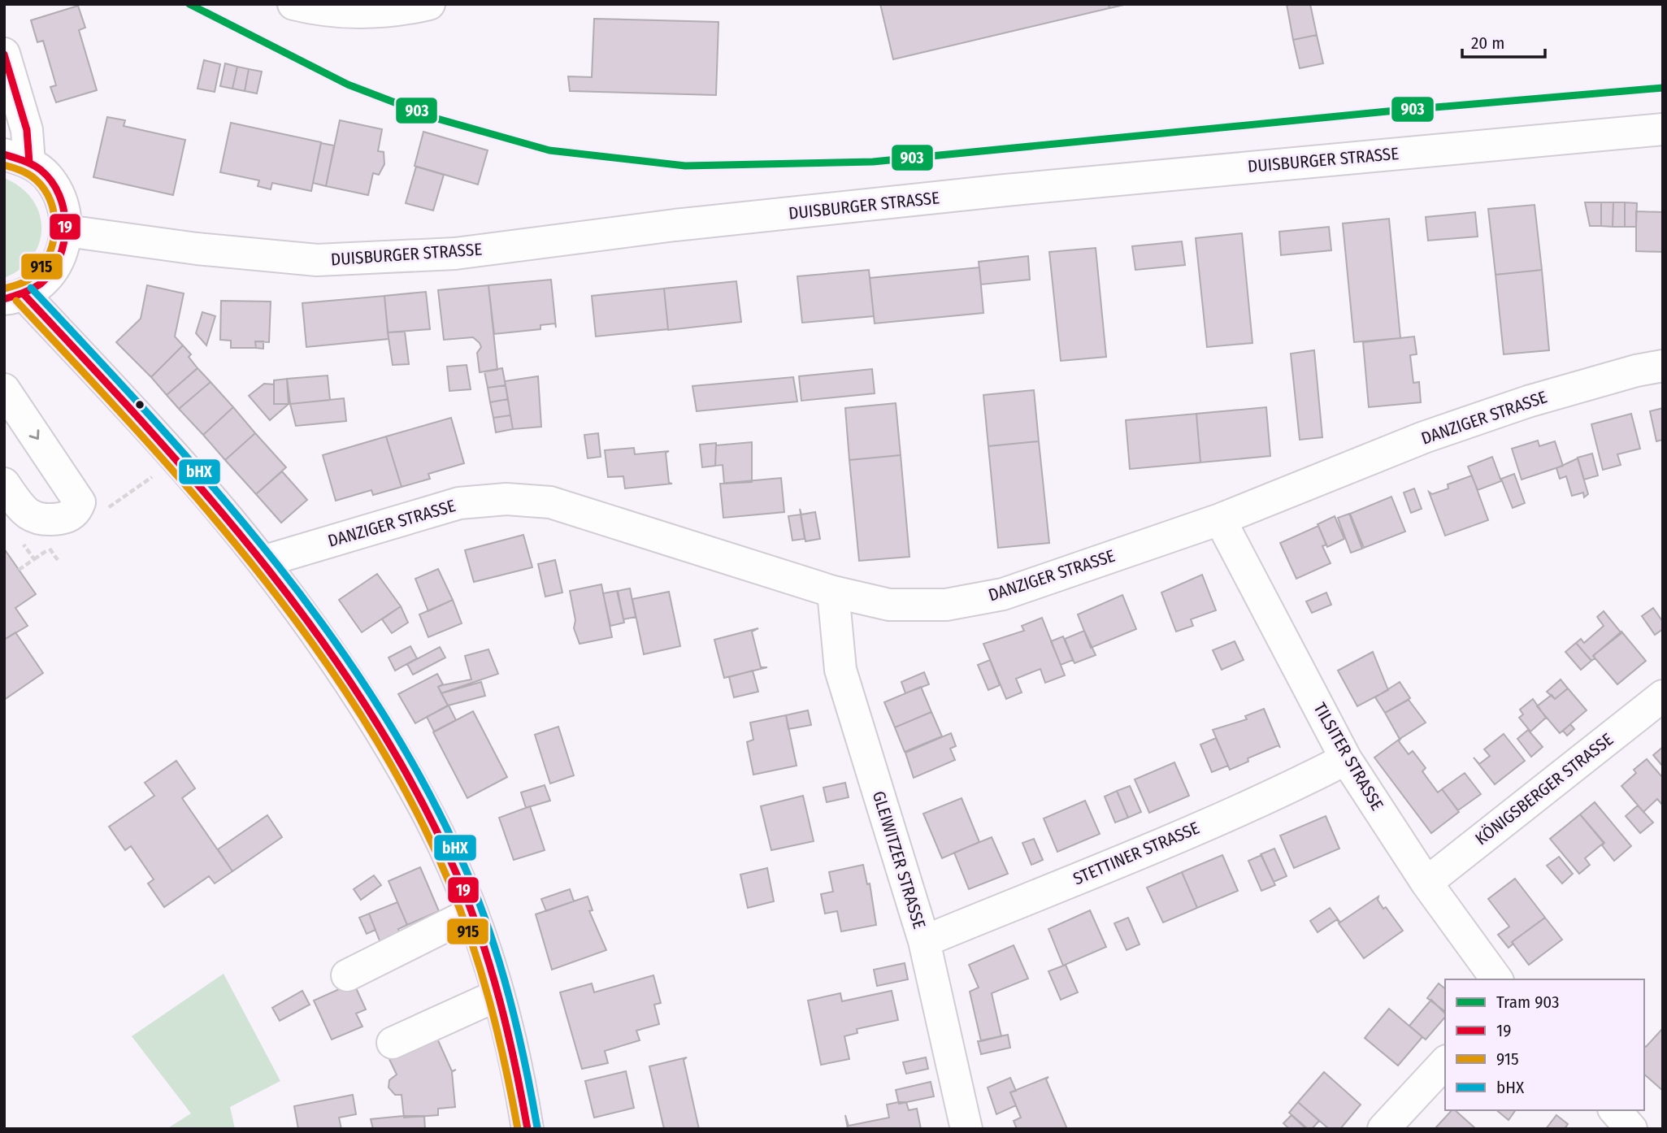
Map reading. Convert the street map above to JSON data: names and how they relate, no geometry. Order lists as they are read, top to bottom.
{
  "streets": {
    "street": [
      "DUISBURGER STRASSE",
      "DANZIGER STRASSE",
      "TILSITER STRASSE",
      "KÖNIGSBERGER STRASSE",
      "STETTINER STRASSE",
      "GLEIWITZER STRASSE"
    ]
  },
  "crossings": [
    ["DANZIGER STRASSE", "TILSITER STRASSE"],
    ["DANZIGER STRASSE", "GLEIWITZER STRASSE"],
    ["TILSITER STRASSE", "KÖNIGSBERGER STRASSE"],
    ["TILSITER STRASSE", "STETTINER STRASSE"],
    ["STETTINER STRASSE", "GLEIWITZER STRASSE"]
  ],
  "lines": [
    "tram line 903",
    "transit line 19",
    "transit line 915",
    "transit line bHX"
  ],
  "legend": [
    "Tram 903",
    "19",
    "915",
    "bHX"
  ],
  "scale_bar": "20 m"
}
